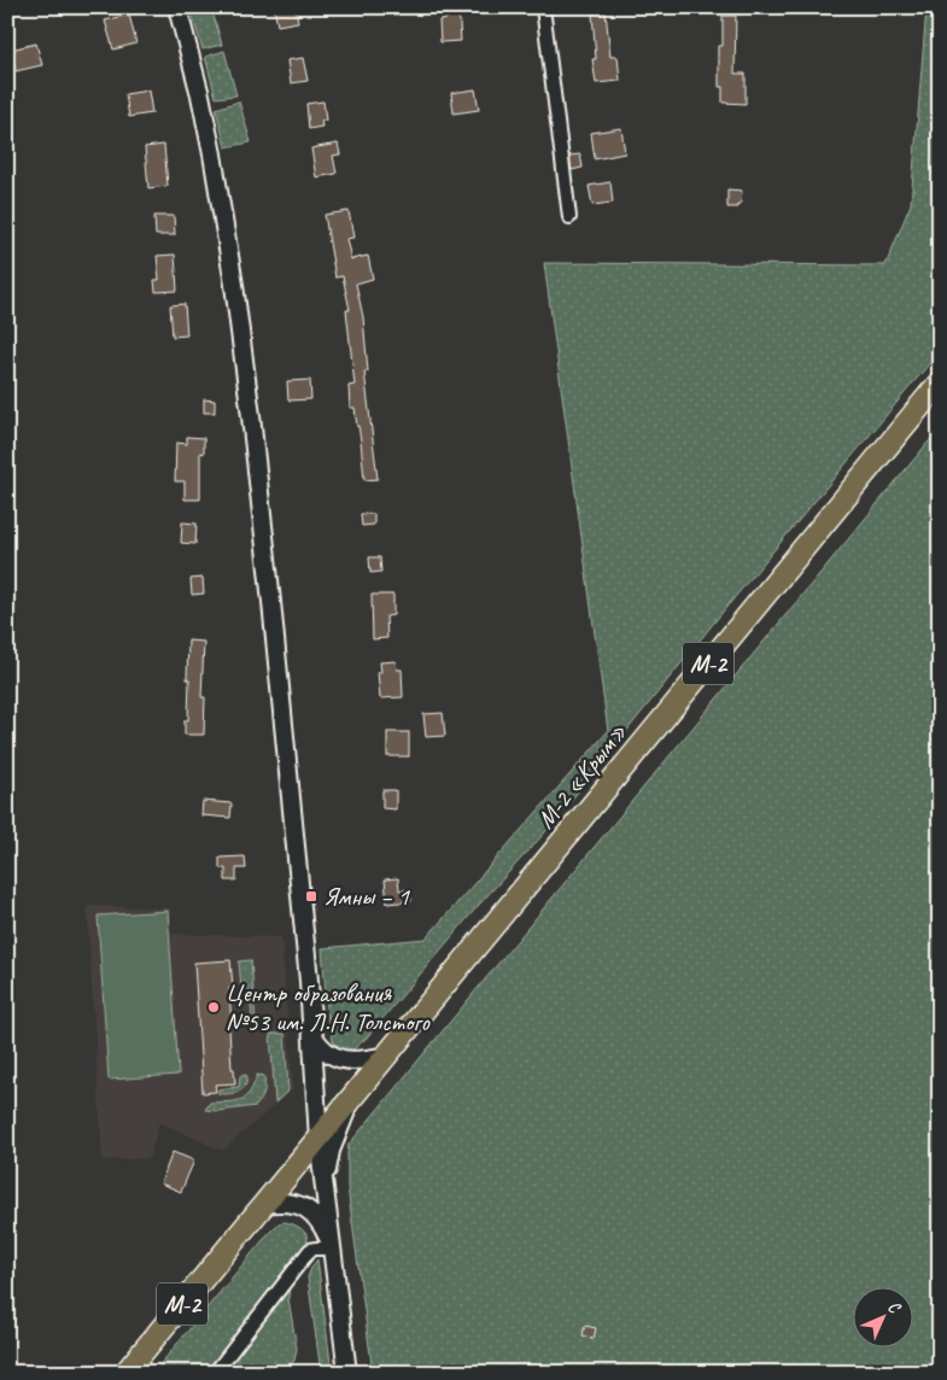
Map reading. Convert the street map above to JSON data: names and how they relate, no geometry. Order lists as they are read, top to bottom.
{
  "streets": {
    "highway": ["М-2", "М-2 «Крым»"]
  },
  "crossings": [
    ["М-2", "М-2 «Крым»"]
  ],
  "places": {
    "transit": ["Ямны – 1"],
    "other": ["Центр образования №53 им. Л.Н. Толстого"]
  },
  "north": "top right"
}
